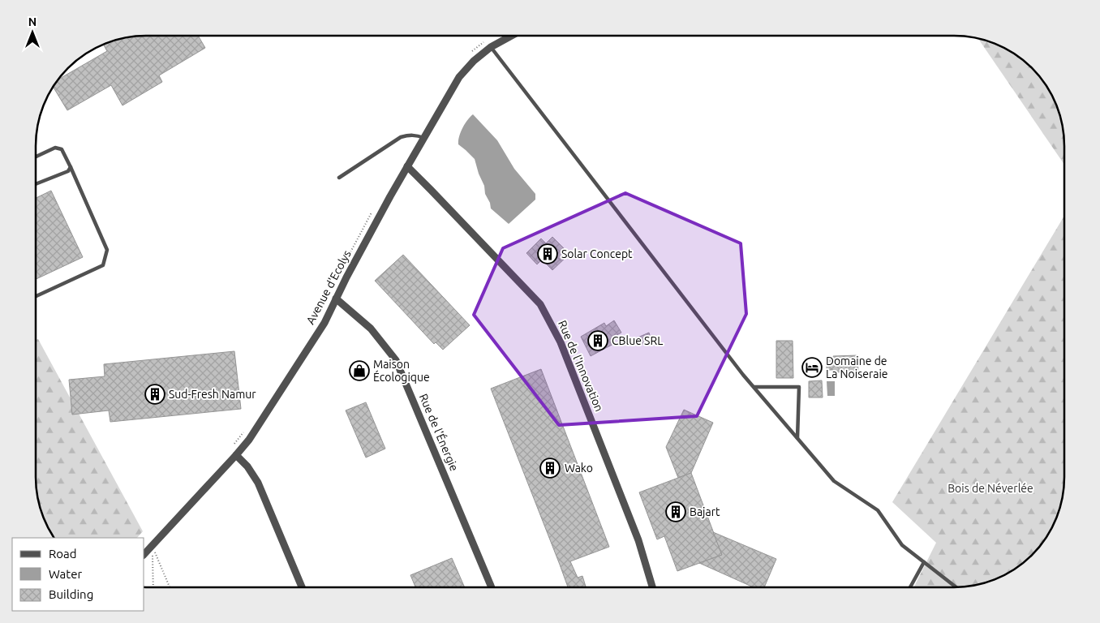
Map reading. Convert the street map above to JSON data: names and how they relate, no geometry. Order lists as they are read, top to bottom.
{
  "streets": {
    "street": ["Avenue d'Ecolys", "Rue de l'Innovation", "Rue de l'Énergie"]
  },
  "crossings": [
    ["Avenue d'Ecolys", "Rue de l'Innovation"],
    ["Avenue d'Ecolys", "Rue de l'Énergie"]
  ],
  "parks": ["Bois de Néverlée"],
  "places": {
    "building": [
      "Solar Concept",
      "CBlue SRL",
      "Sud-Fresh Namur",
      "Wako",
      "Bajart"
    ],
    "hotel": ["Domaine de La Noiseraie"],
    "shop": ["Maison Écologique"]
  },
  "legend": ["Road", "Water", "Building"],
  "north": "top"
}
